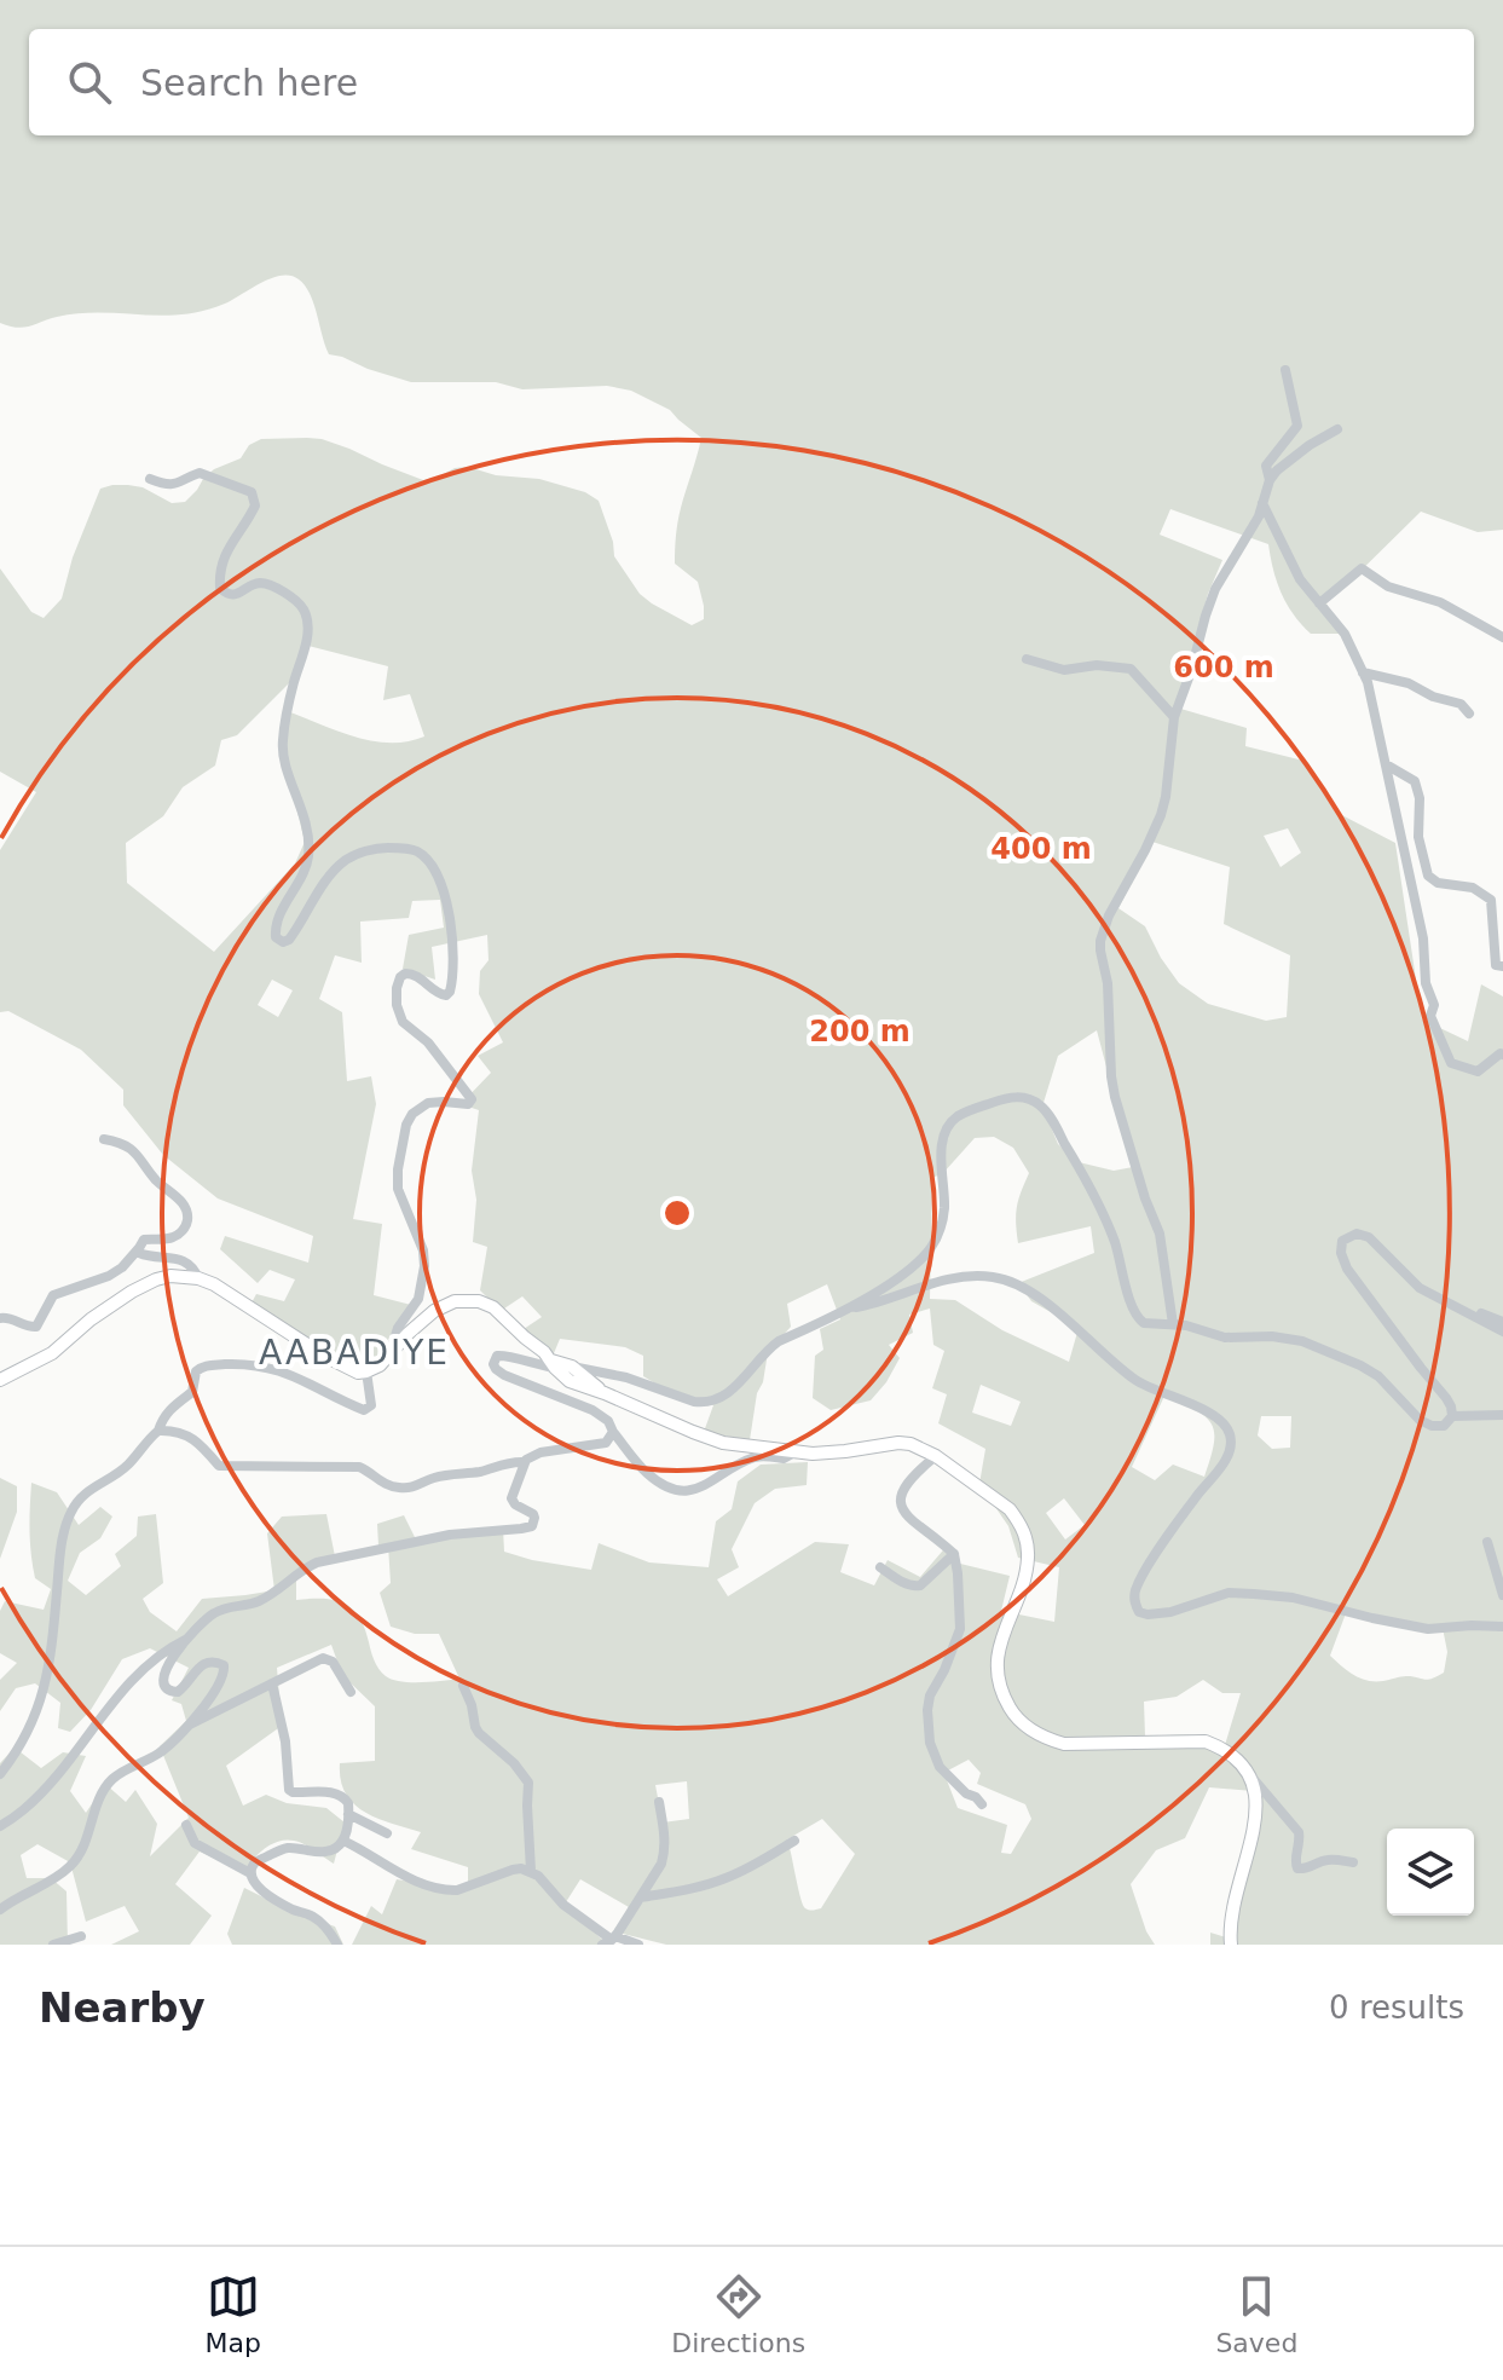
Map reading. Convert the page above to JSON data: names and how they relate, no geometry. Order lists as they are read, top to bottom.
{
  "districts": ["AABADIYE"],
  "page": {
    "search": "Search here",
    "heading": ["Nearby", "0 results"],
    "nav": ["Map", "Directions", "Saved"]
  },
  "rings": ["600 m", "400 m", "200 m"]
}
